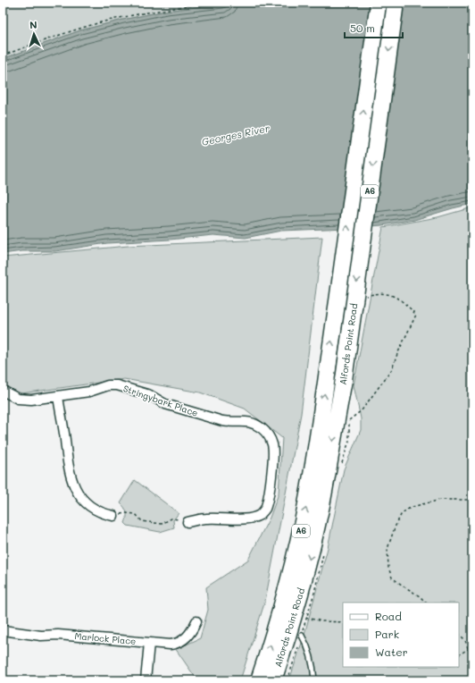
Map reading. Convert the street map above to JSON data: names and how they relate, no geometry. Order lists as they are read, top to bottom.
{
  "streets": {
    "highway": ["A6", "Alfords Point Road"],
    "street": ["Stringybark Place", "Marlock Place"]
  },
  "water": ["Georges River"],
  "legend": ["Road", "Park", "Water"],
  "scale_bar": "50 m",
  "north": "top"
}
